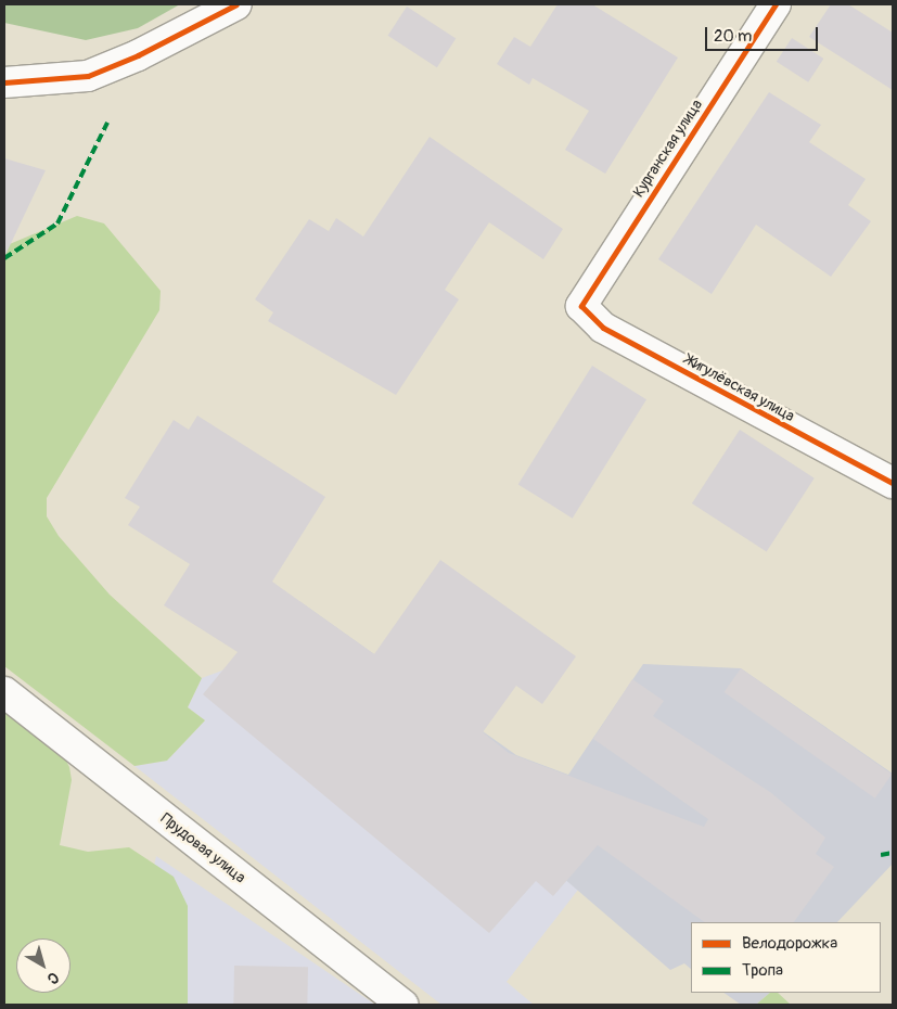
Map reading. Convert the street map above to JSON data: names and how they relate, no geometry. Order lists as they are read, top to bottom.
{
  "streets": {
    "street": ["Курганская улица", "Жигулёвская улица", "Прудовая улица"]
  },
  "crossings": [
    ["Курганская улица", "Жигулёвская улица"]
  ],
  "legend": ["Велодорожка", "Тропа"],
  "scale_bar": "20 m",
  "north": "bottom right"
}
